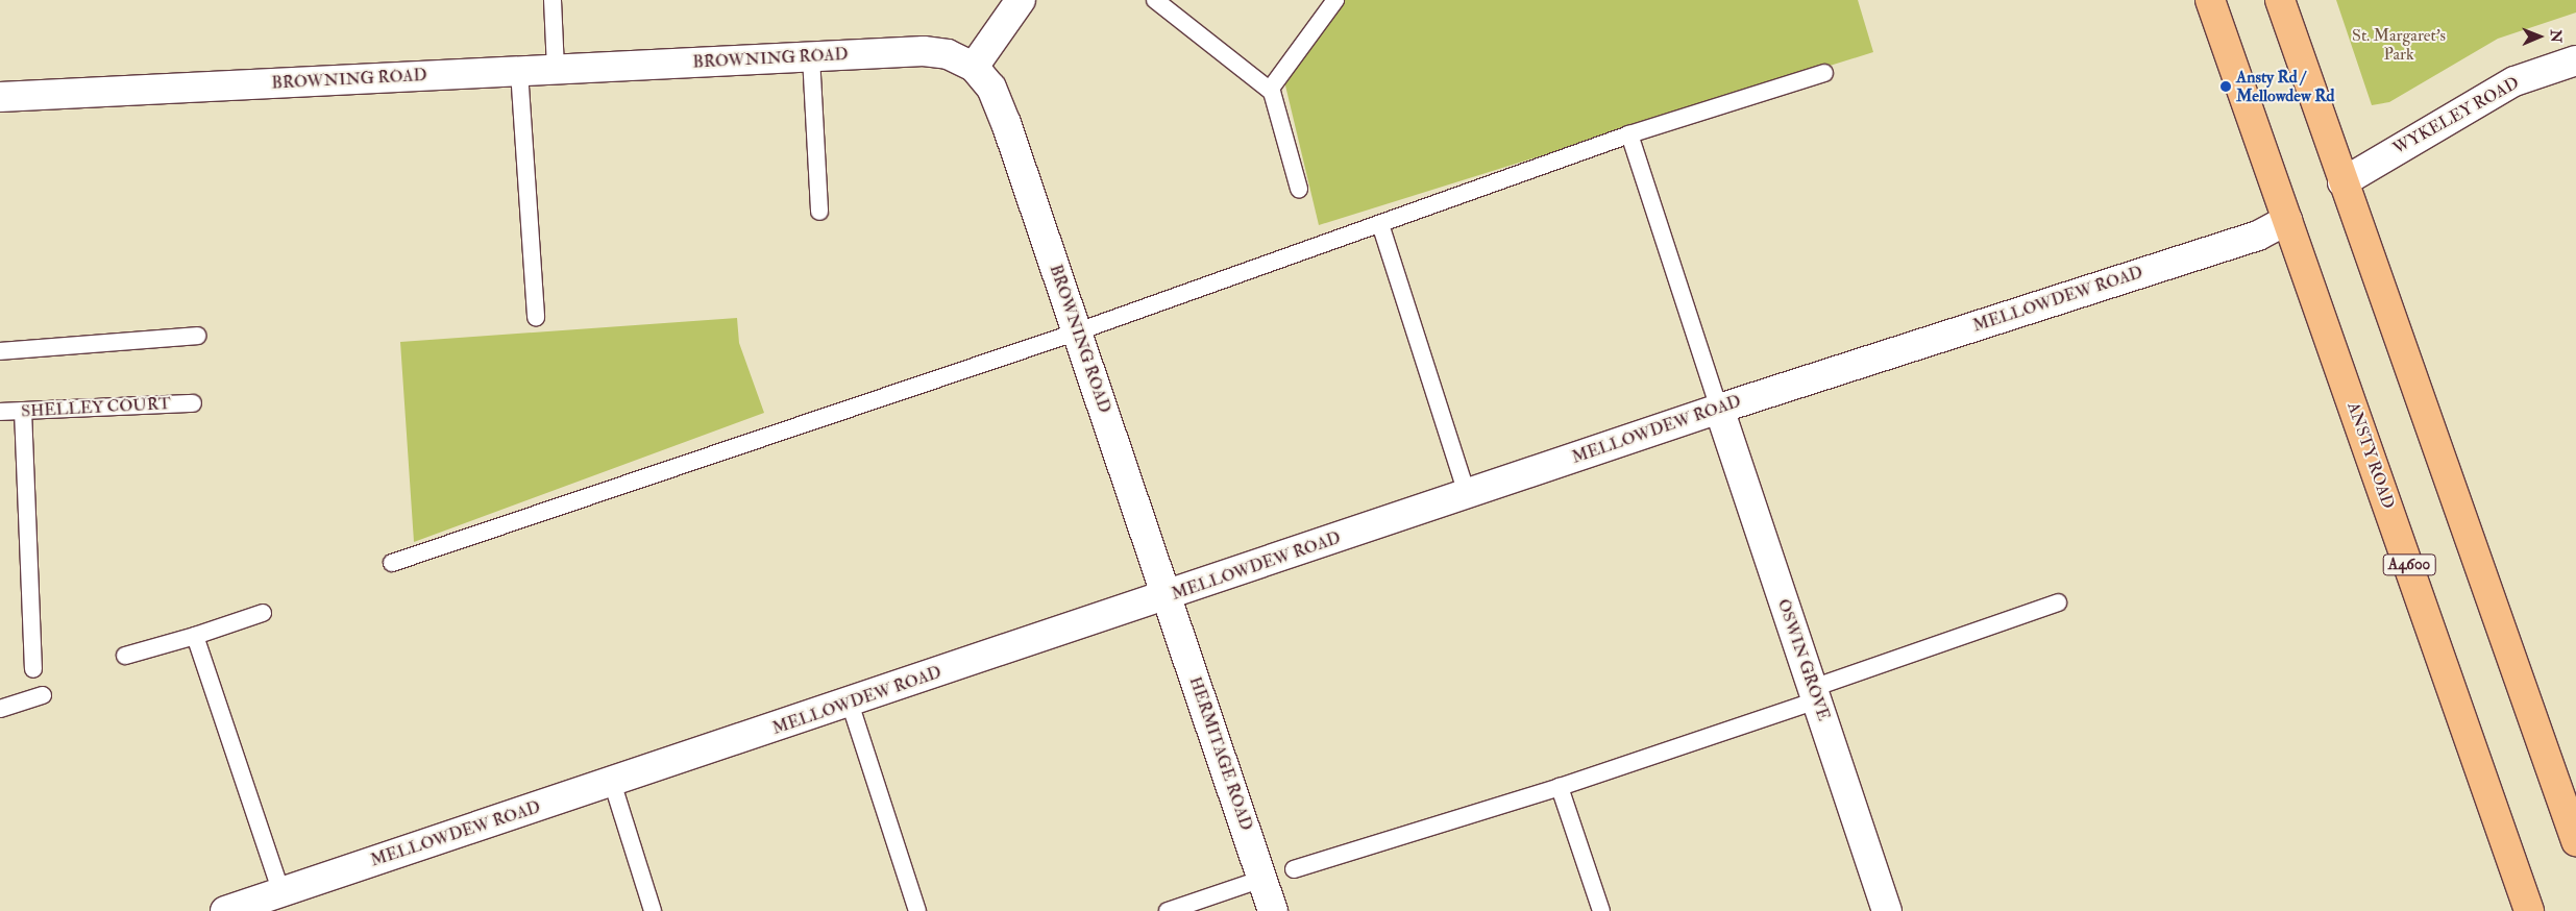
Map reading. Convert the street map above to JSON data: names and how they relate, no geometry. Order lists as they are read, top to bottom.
{
  "streets": {
    "highway": ["ANSTY ROAD", "A4600"],
    "street": [
      "BROWNING ROAD",
      "WYKELEY ROAD",
      "MELLOWDEW ROAD",
      "OSWIN GROVE",
      "HERMITAGE ROAD"
    ],
    "lane": ["SHELLEY COURT"]
  },
  "crossings": [
    ["BROWNING ROAD", "MELLOWDEW ROAD"],
    ["BROWNING ROAD", "HERMITAGE ROAD"],
    ["MELLOWDEW ROAD", "ANSTY ROAD"],
    ["MELLOWDEW ROAD", "OSWIN GROVE"],
    ["MELLOWDEW ROAD", "HERMITAGE ROAD"]
  ],
  "parks": ["St. Margaret's Park"],
  "places": ["Ansty Rd / Mellowdew Rd"],
  "north": "right"
}
